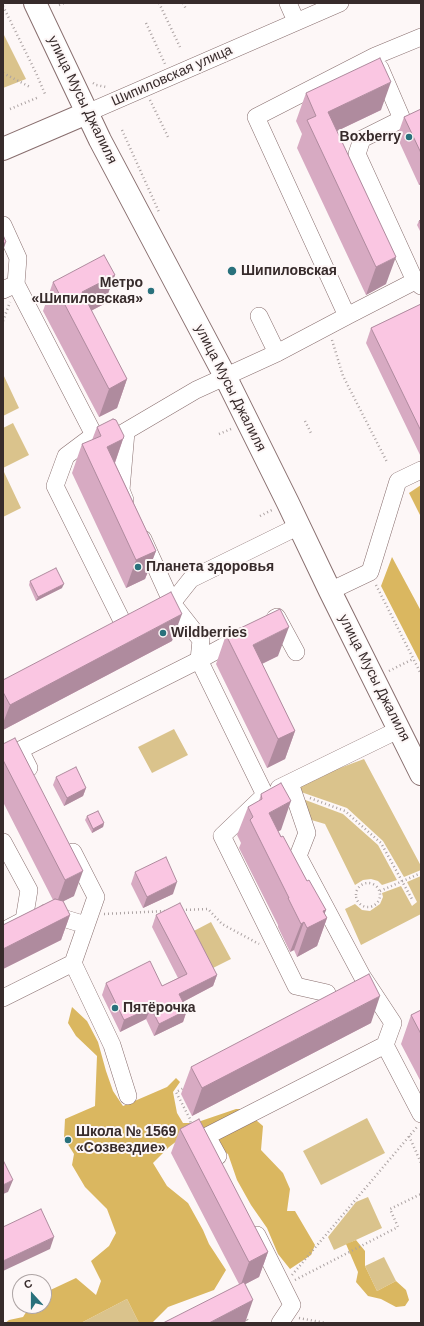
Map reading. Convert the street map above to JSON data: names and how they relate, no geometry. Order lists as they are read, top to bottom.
{
  "streets": {
    "main road": ["Шипиловская улица", "улица Мусы Джалиля"]
  },
  "crossings": [
    ["Шипиловская улица", "улица Мусы Джалиля"]
  ],
  "places": [
    "Boxberry",
    "Шипиловская",
    "Метро «Шипиловская»",
    "Планета здоровья",
    "Wildberries",
    "Пятёрочка",
    "Школа № 1569 «Созвездие»"
  ],
  "north": "top"
}
